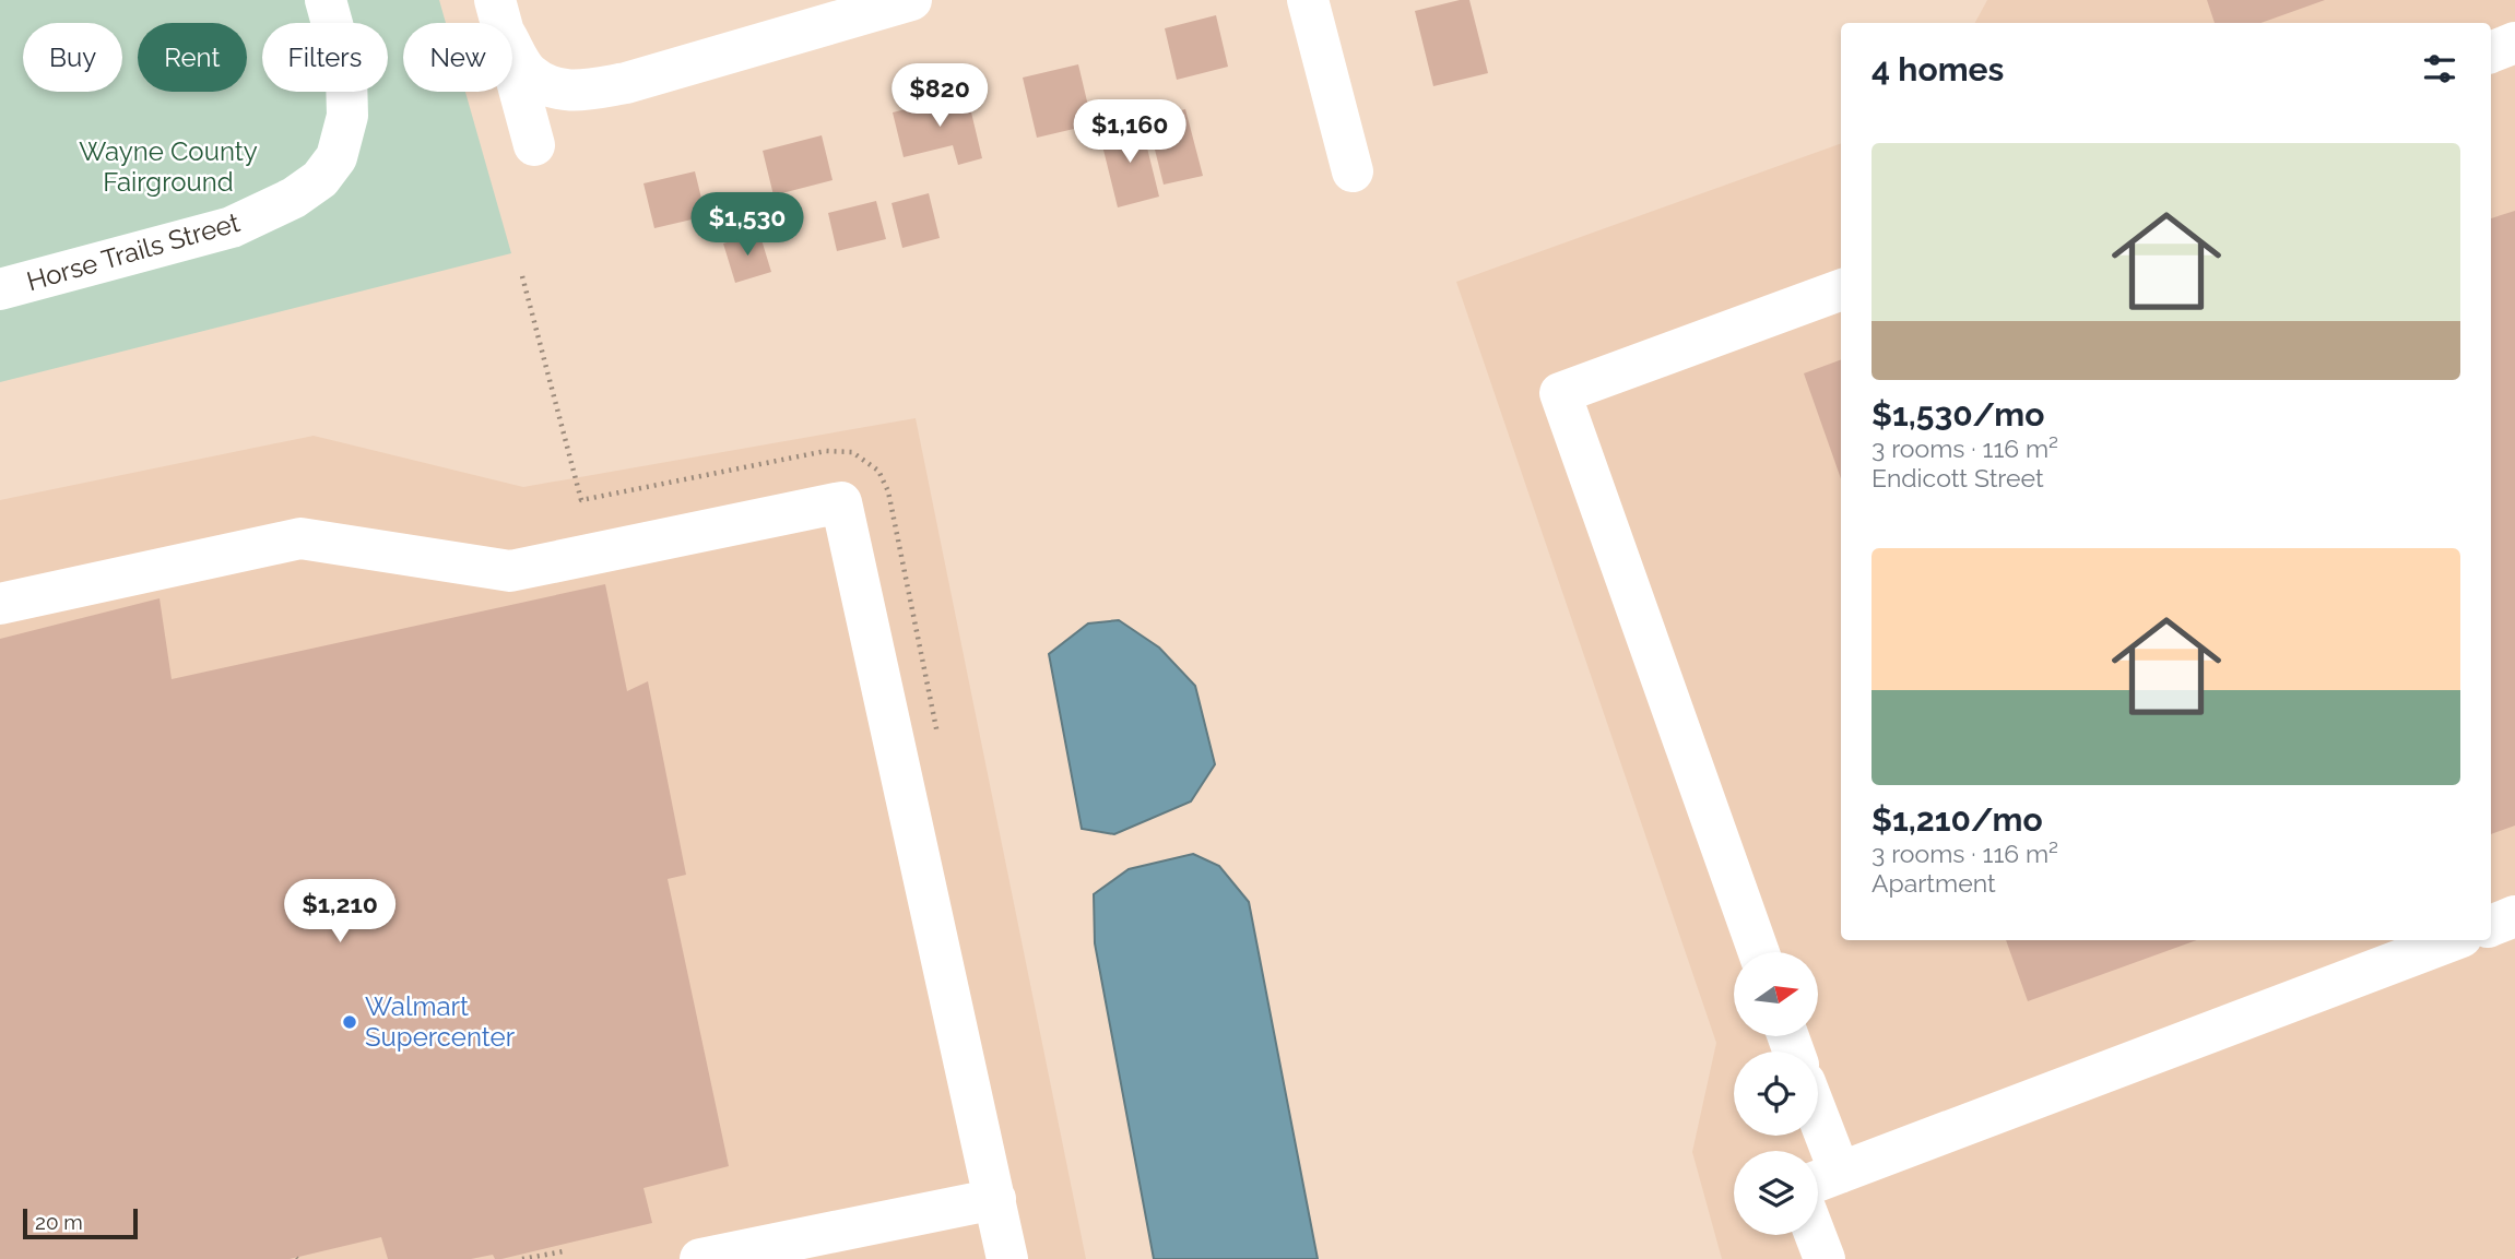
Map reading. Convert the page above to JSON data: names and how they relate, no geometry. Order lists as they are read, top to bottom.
{
  "streets": {
    "street": ["Horse Trails Street"]
  },
  "parks": ["Wayne County Fairground"],
  "places": ["Walmart Supercenter"],
  "scale_bar": "20 m",
  "north": "right",
  "page": {
    "chip": [
      "Buy",
      "Rent",
      "Filters",
      "New"
    ],
    "heading": "4 homes",
    "price": [
      "$820",
      "$1,160",
      "$1,530",
      "$1,210"
    ],
    "list": [
      {
        "name": "$1,530/mo",
        "note": "3 rooms · 116 m² · Endicott Street"
      },
      {
        "name": "$1,210/mo",
        "note": "3 rooms · 116 m² · Apartment"
      }
    ],
    "scale": "20 m"
  }
}
